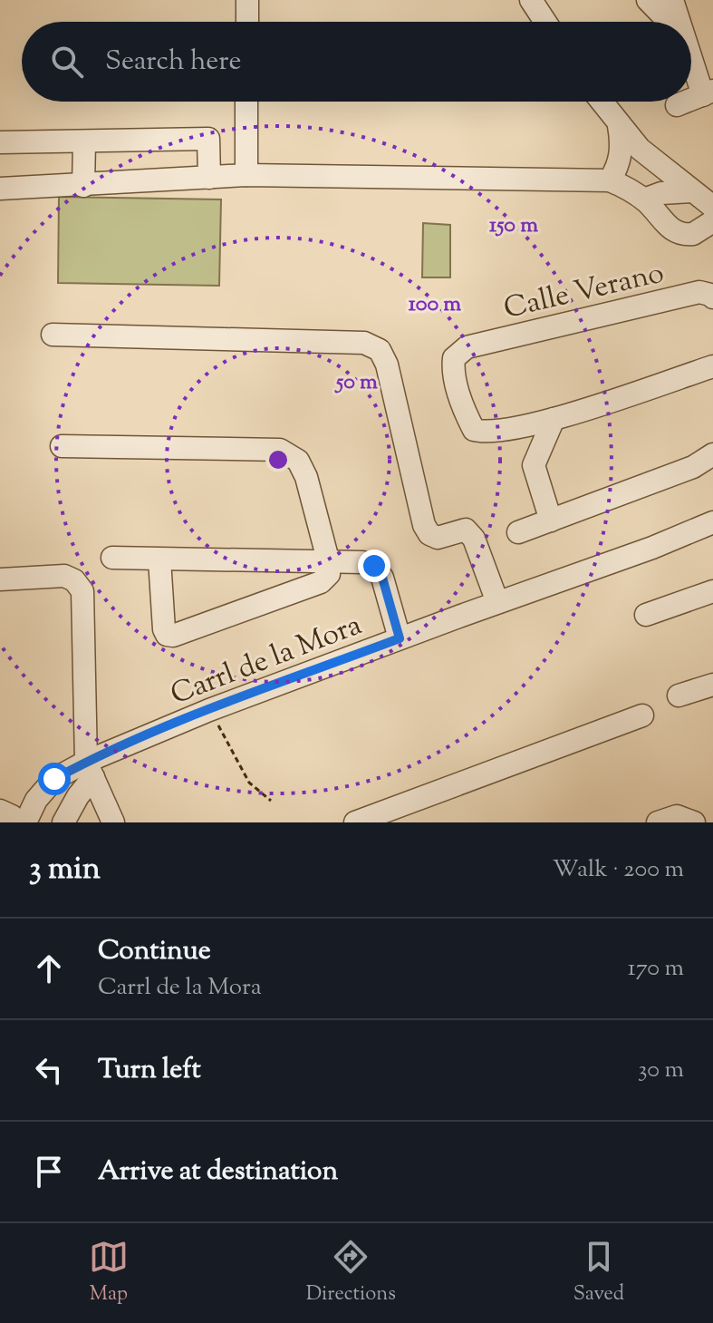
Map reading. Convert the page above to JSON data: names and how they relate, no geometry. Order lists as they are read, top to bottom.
{
  "streets": {
    "street": ["Calle Verano", "Carrl de la Mora"]
  },
  "page": {
    "search": "Search here",
    "heading": ["3 min", "Walk · 200 m"],
    "list": [
      ["Continue", "Carrl de la Mora", "170 m"],
      ["Turn left", "30 m"],
      "Arrive at destination"
    ],
    "nav": ["Map", "Directions", "Saved"]
  },
  "rings": ["150 m", "100 m", "50 m"]
}
